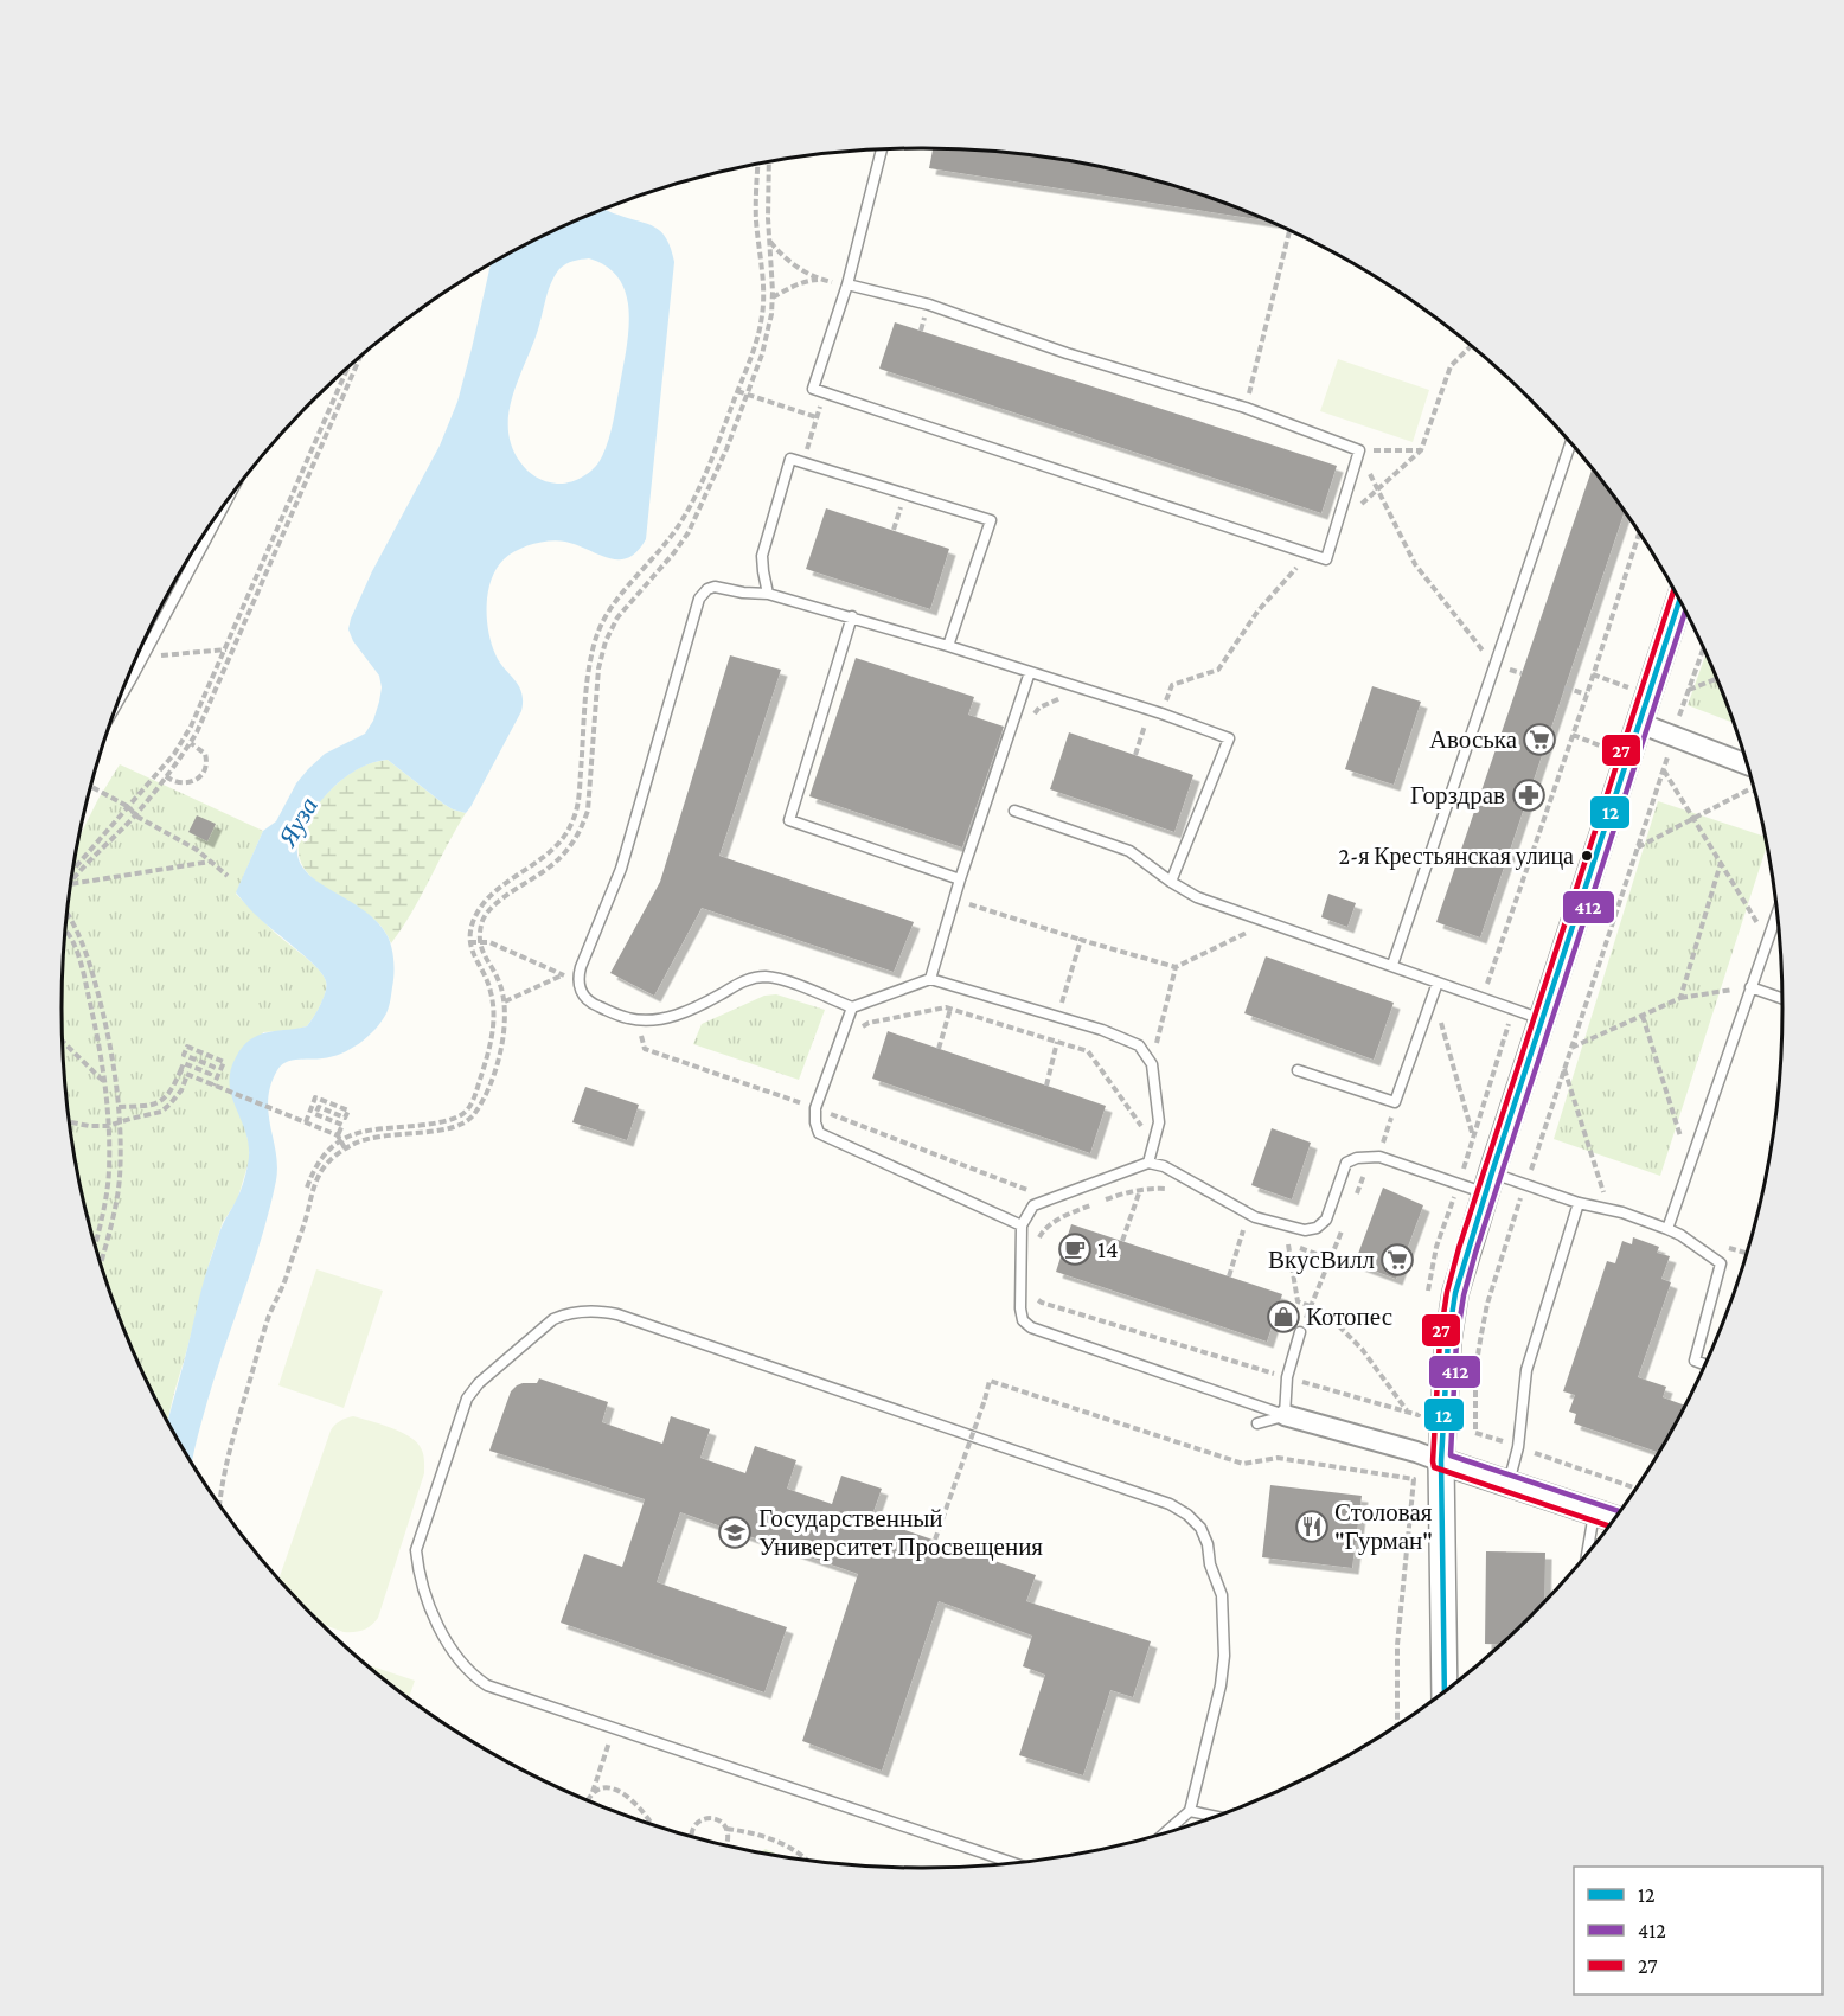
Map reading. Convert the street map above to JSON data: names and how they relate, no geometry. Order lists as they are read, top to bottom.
{
  "water": ["Яуза"],
  "places": {
    "supermarket": ["Авоська", "ВкусВилл"],
    "pharmacy": ["Горздрав"],
    "other": ["2-я Крестьянская улица"],
    "cafe": ["14"],
    "shop": ["Котопес"],
    "restaurant": ["Столовая \"Гурман\""],
    "school or university": ["Государственный Университет Просвещения"]
  },
  "lines": ["transit line 27", "transit line 12", "transit line 412"],
  "legend": ["12", "412", "27"]
}
